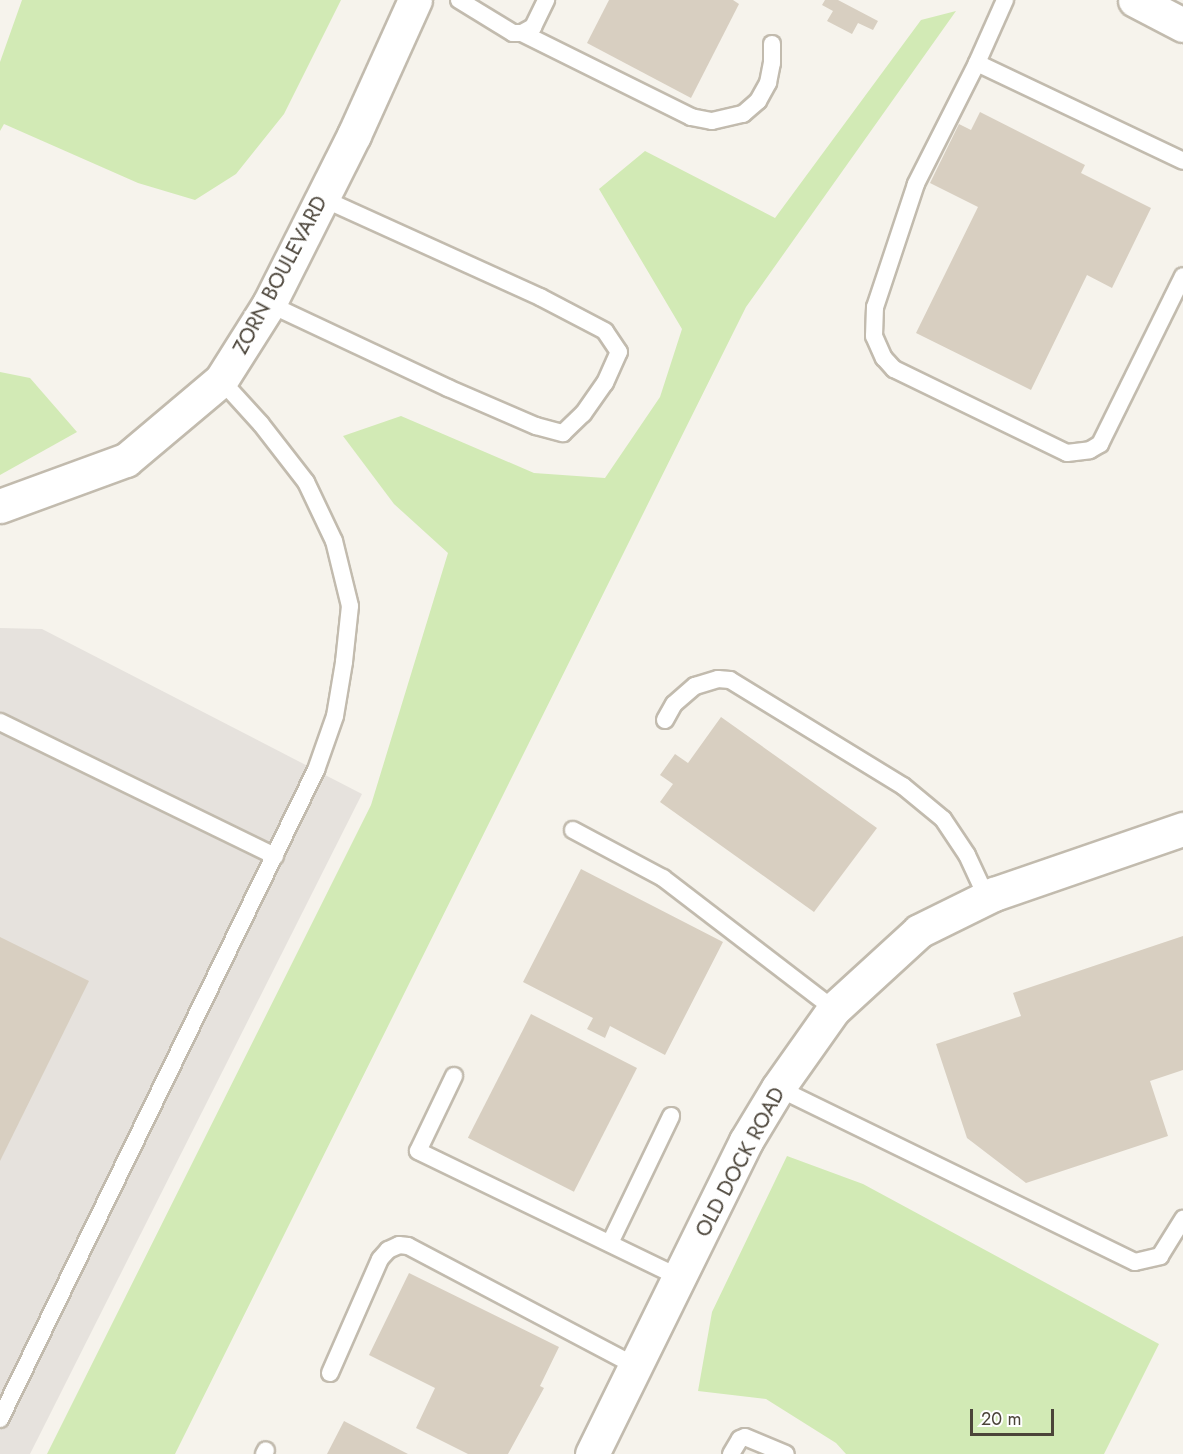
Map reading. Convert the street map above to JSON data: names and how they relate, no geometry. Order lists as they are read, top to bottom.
{
  "streets": {
    "street": ["ZORN BOULEVARD", "OLD DOCK ROAD"]
  },
  "scale_bar": "20 m"
}
